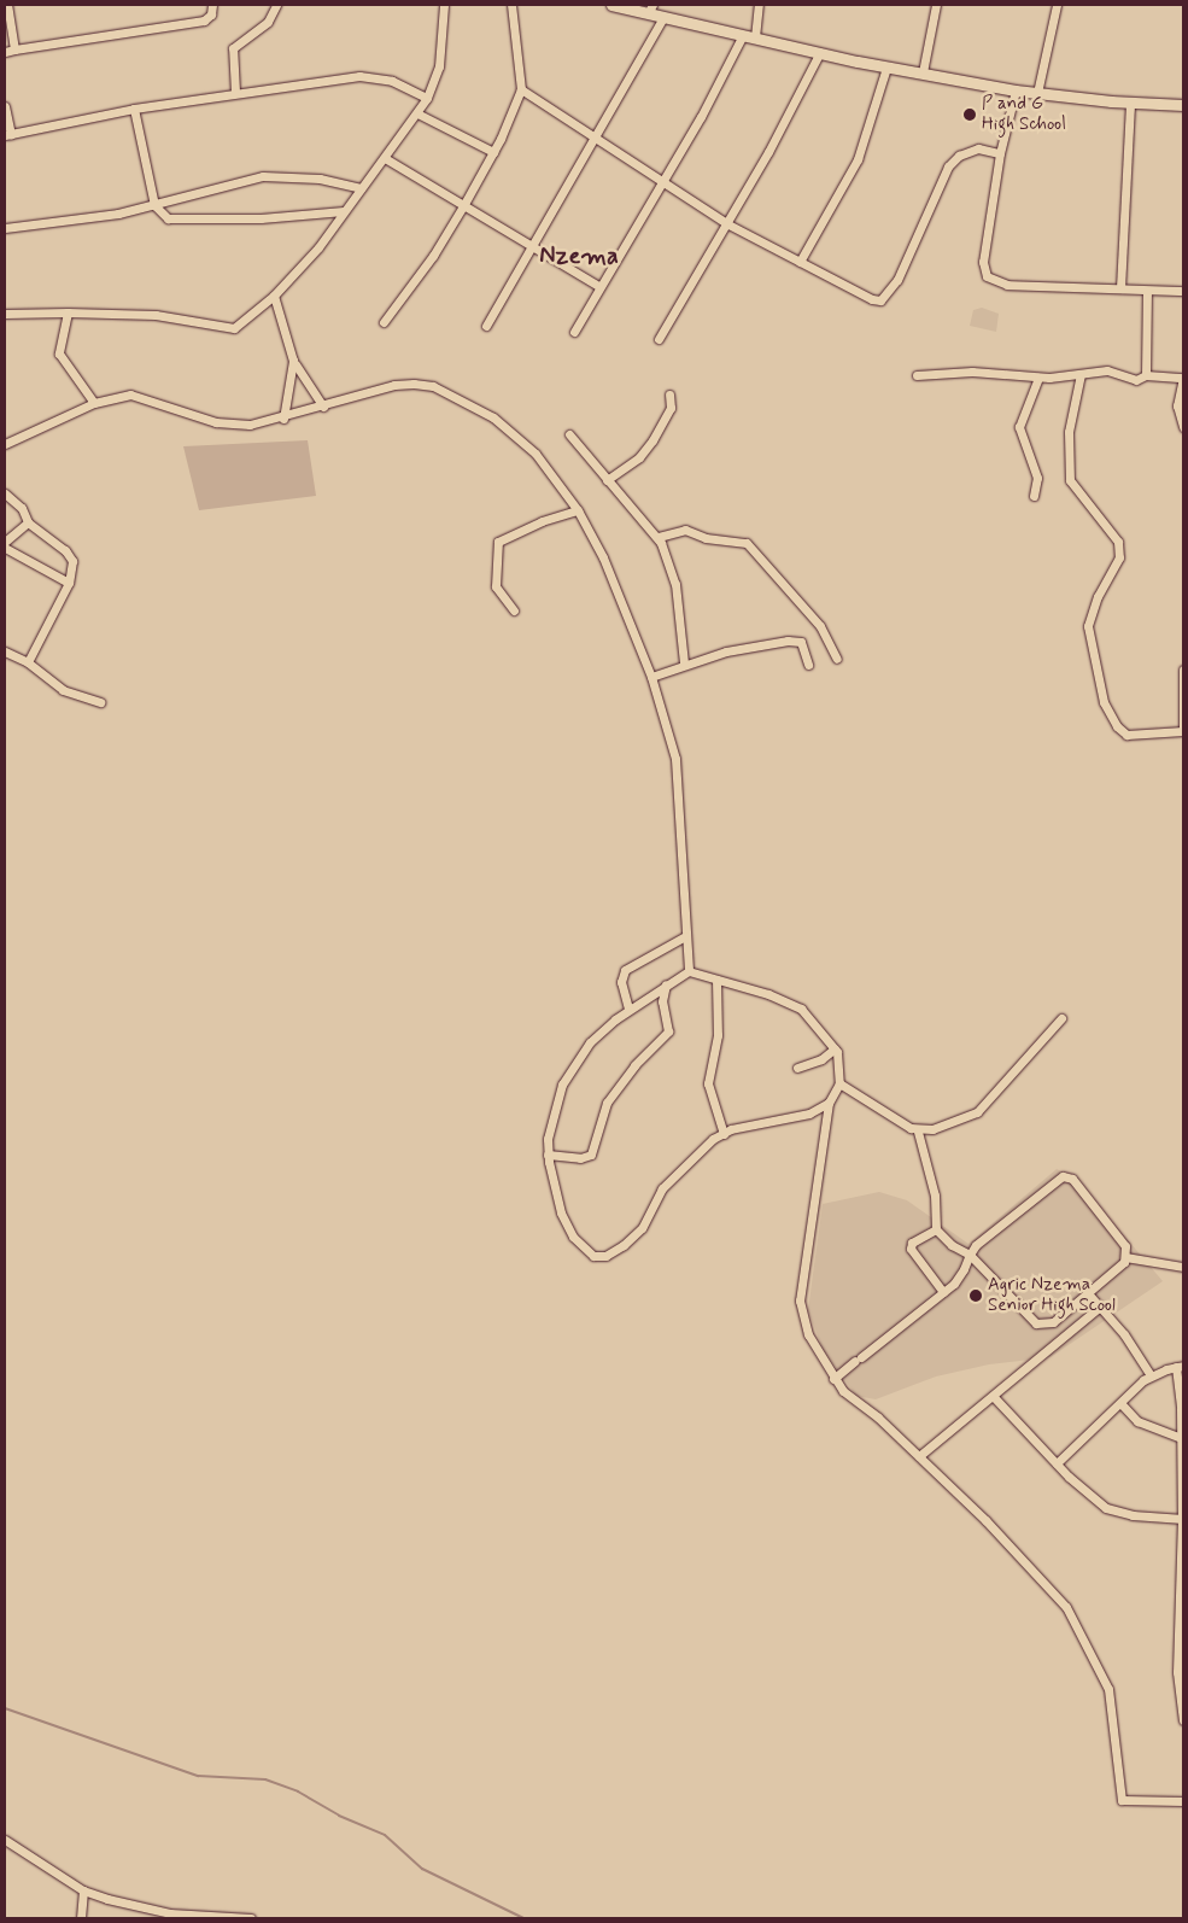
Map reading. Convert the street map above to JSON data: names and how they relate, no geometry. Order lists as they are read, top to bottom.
{
  "districts": ["Nzema"],
  "places": ["P and G High School", "Agric Nzema Senior High Scool"]
}
